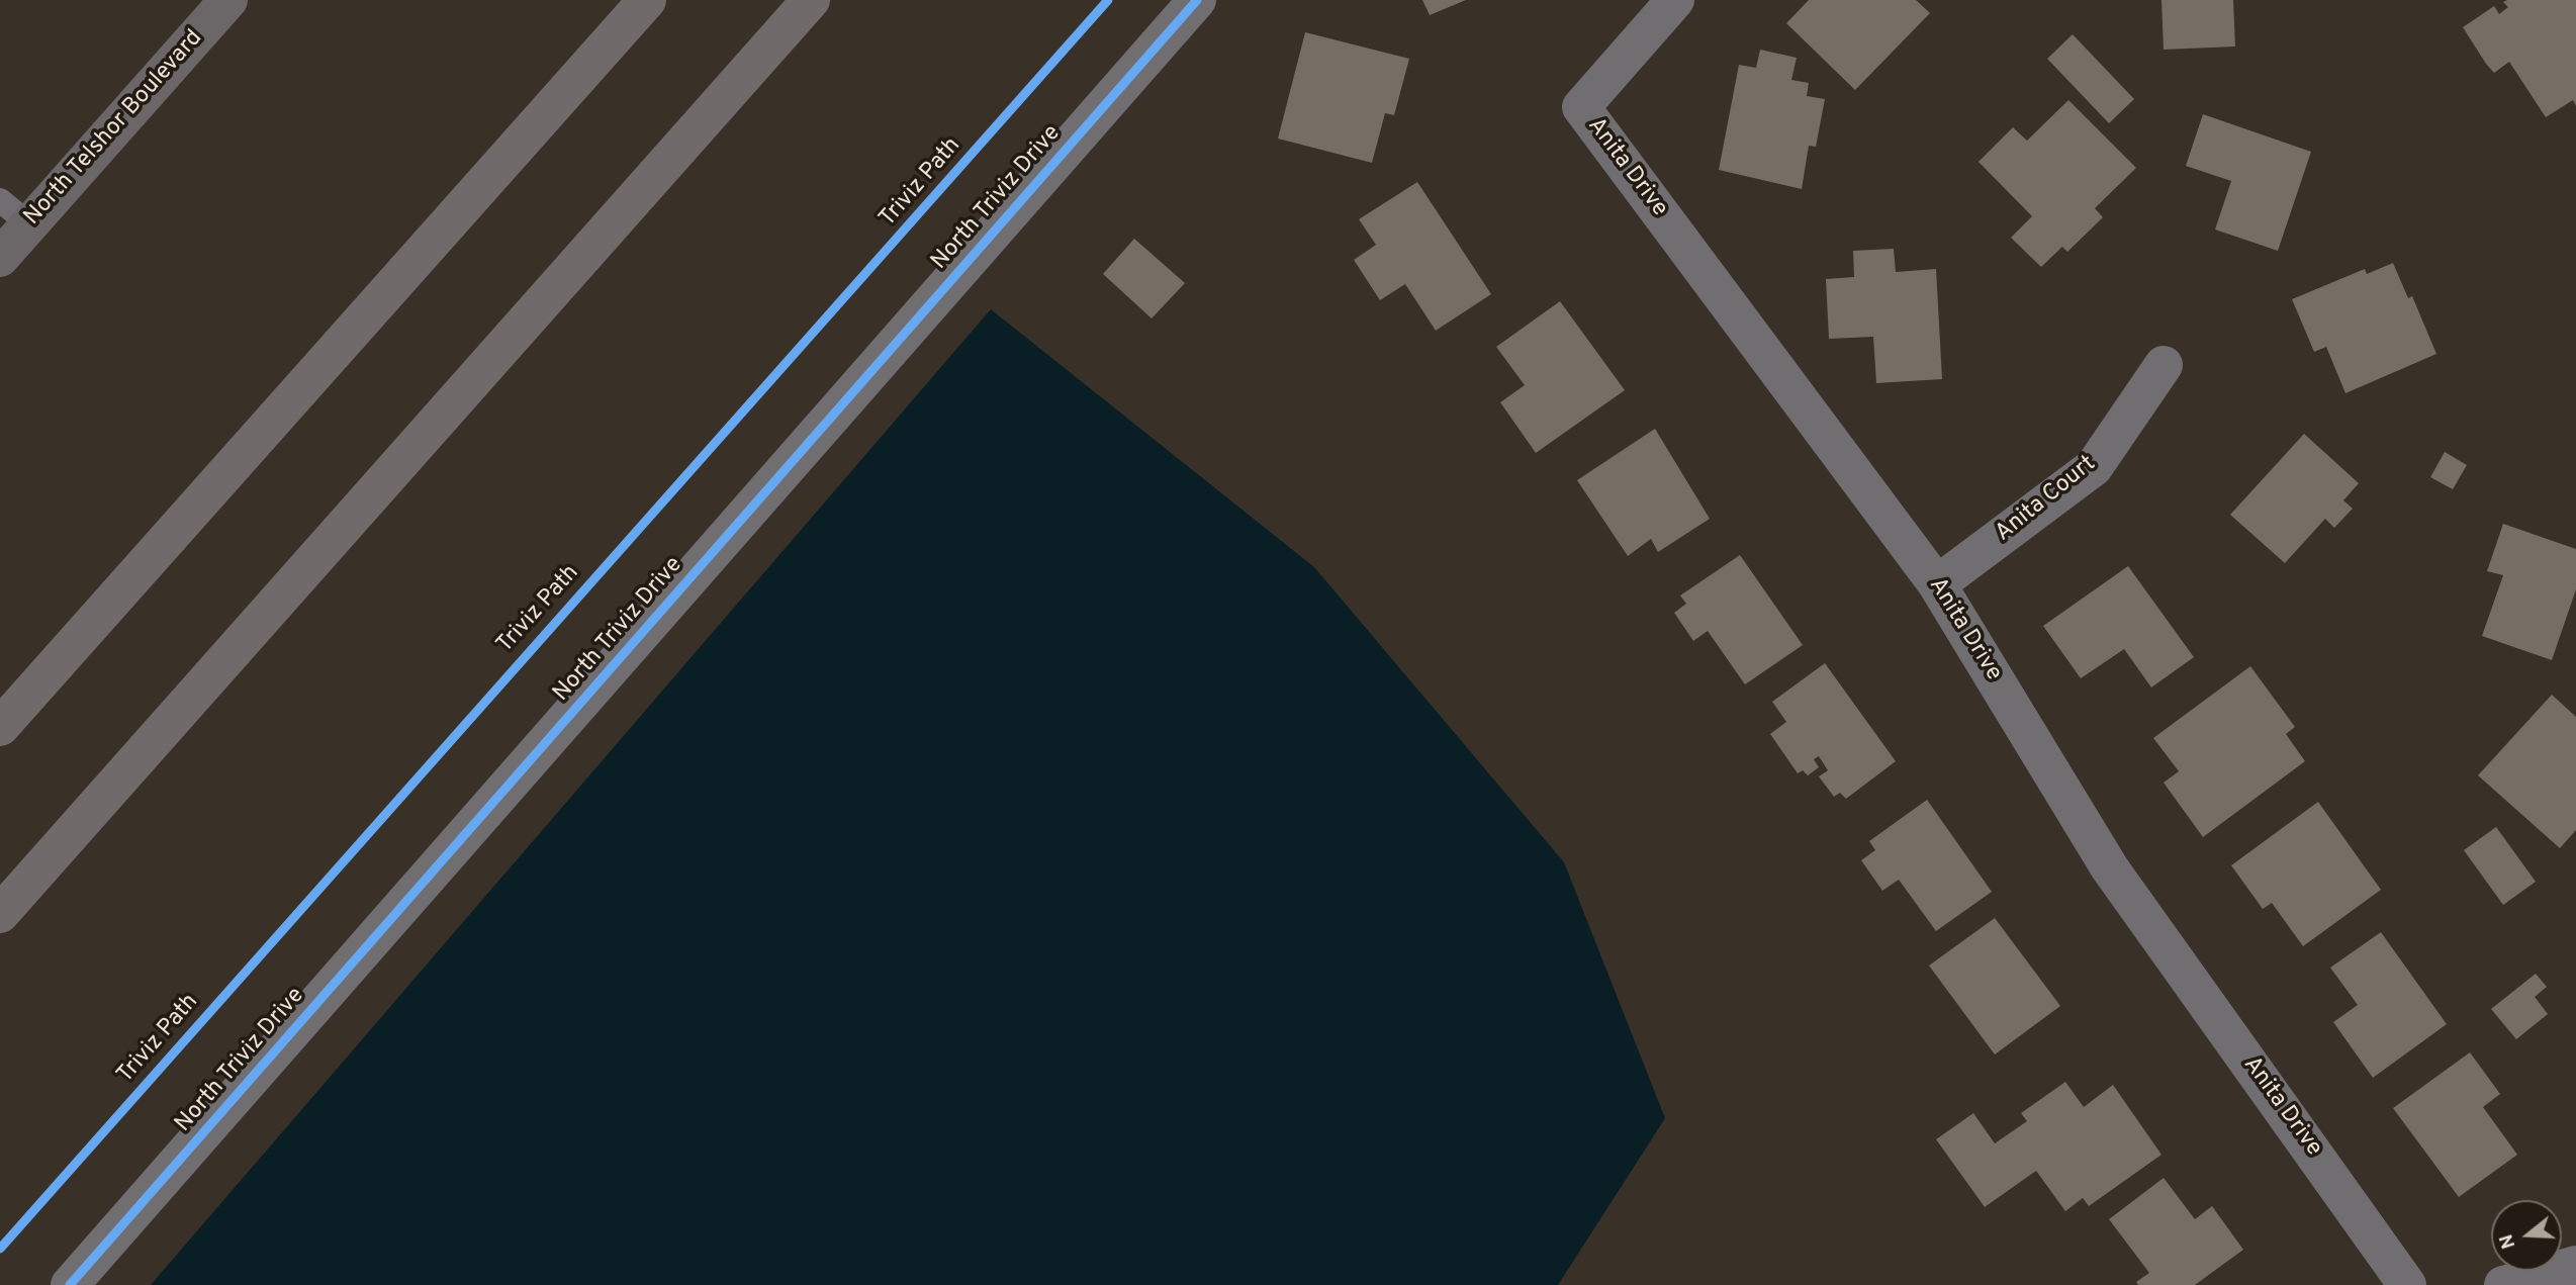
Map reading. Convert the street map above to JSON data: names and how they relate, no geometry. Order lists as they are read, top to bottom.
{
  "streets": {
    "main road": ["North Telshor Boulevard"],
    "street": ["Anita Drive", "North Triviz Drive", "Anita Court"],
    "cycle path": ["Triviz Path"]
  },
  "crossings": [
    ["Anita Drive", "Anita Court"]
  ],
  "north": "left"
}
